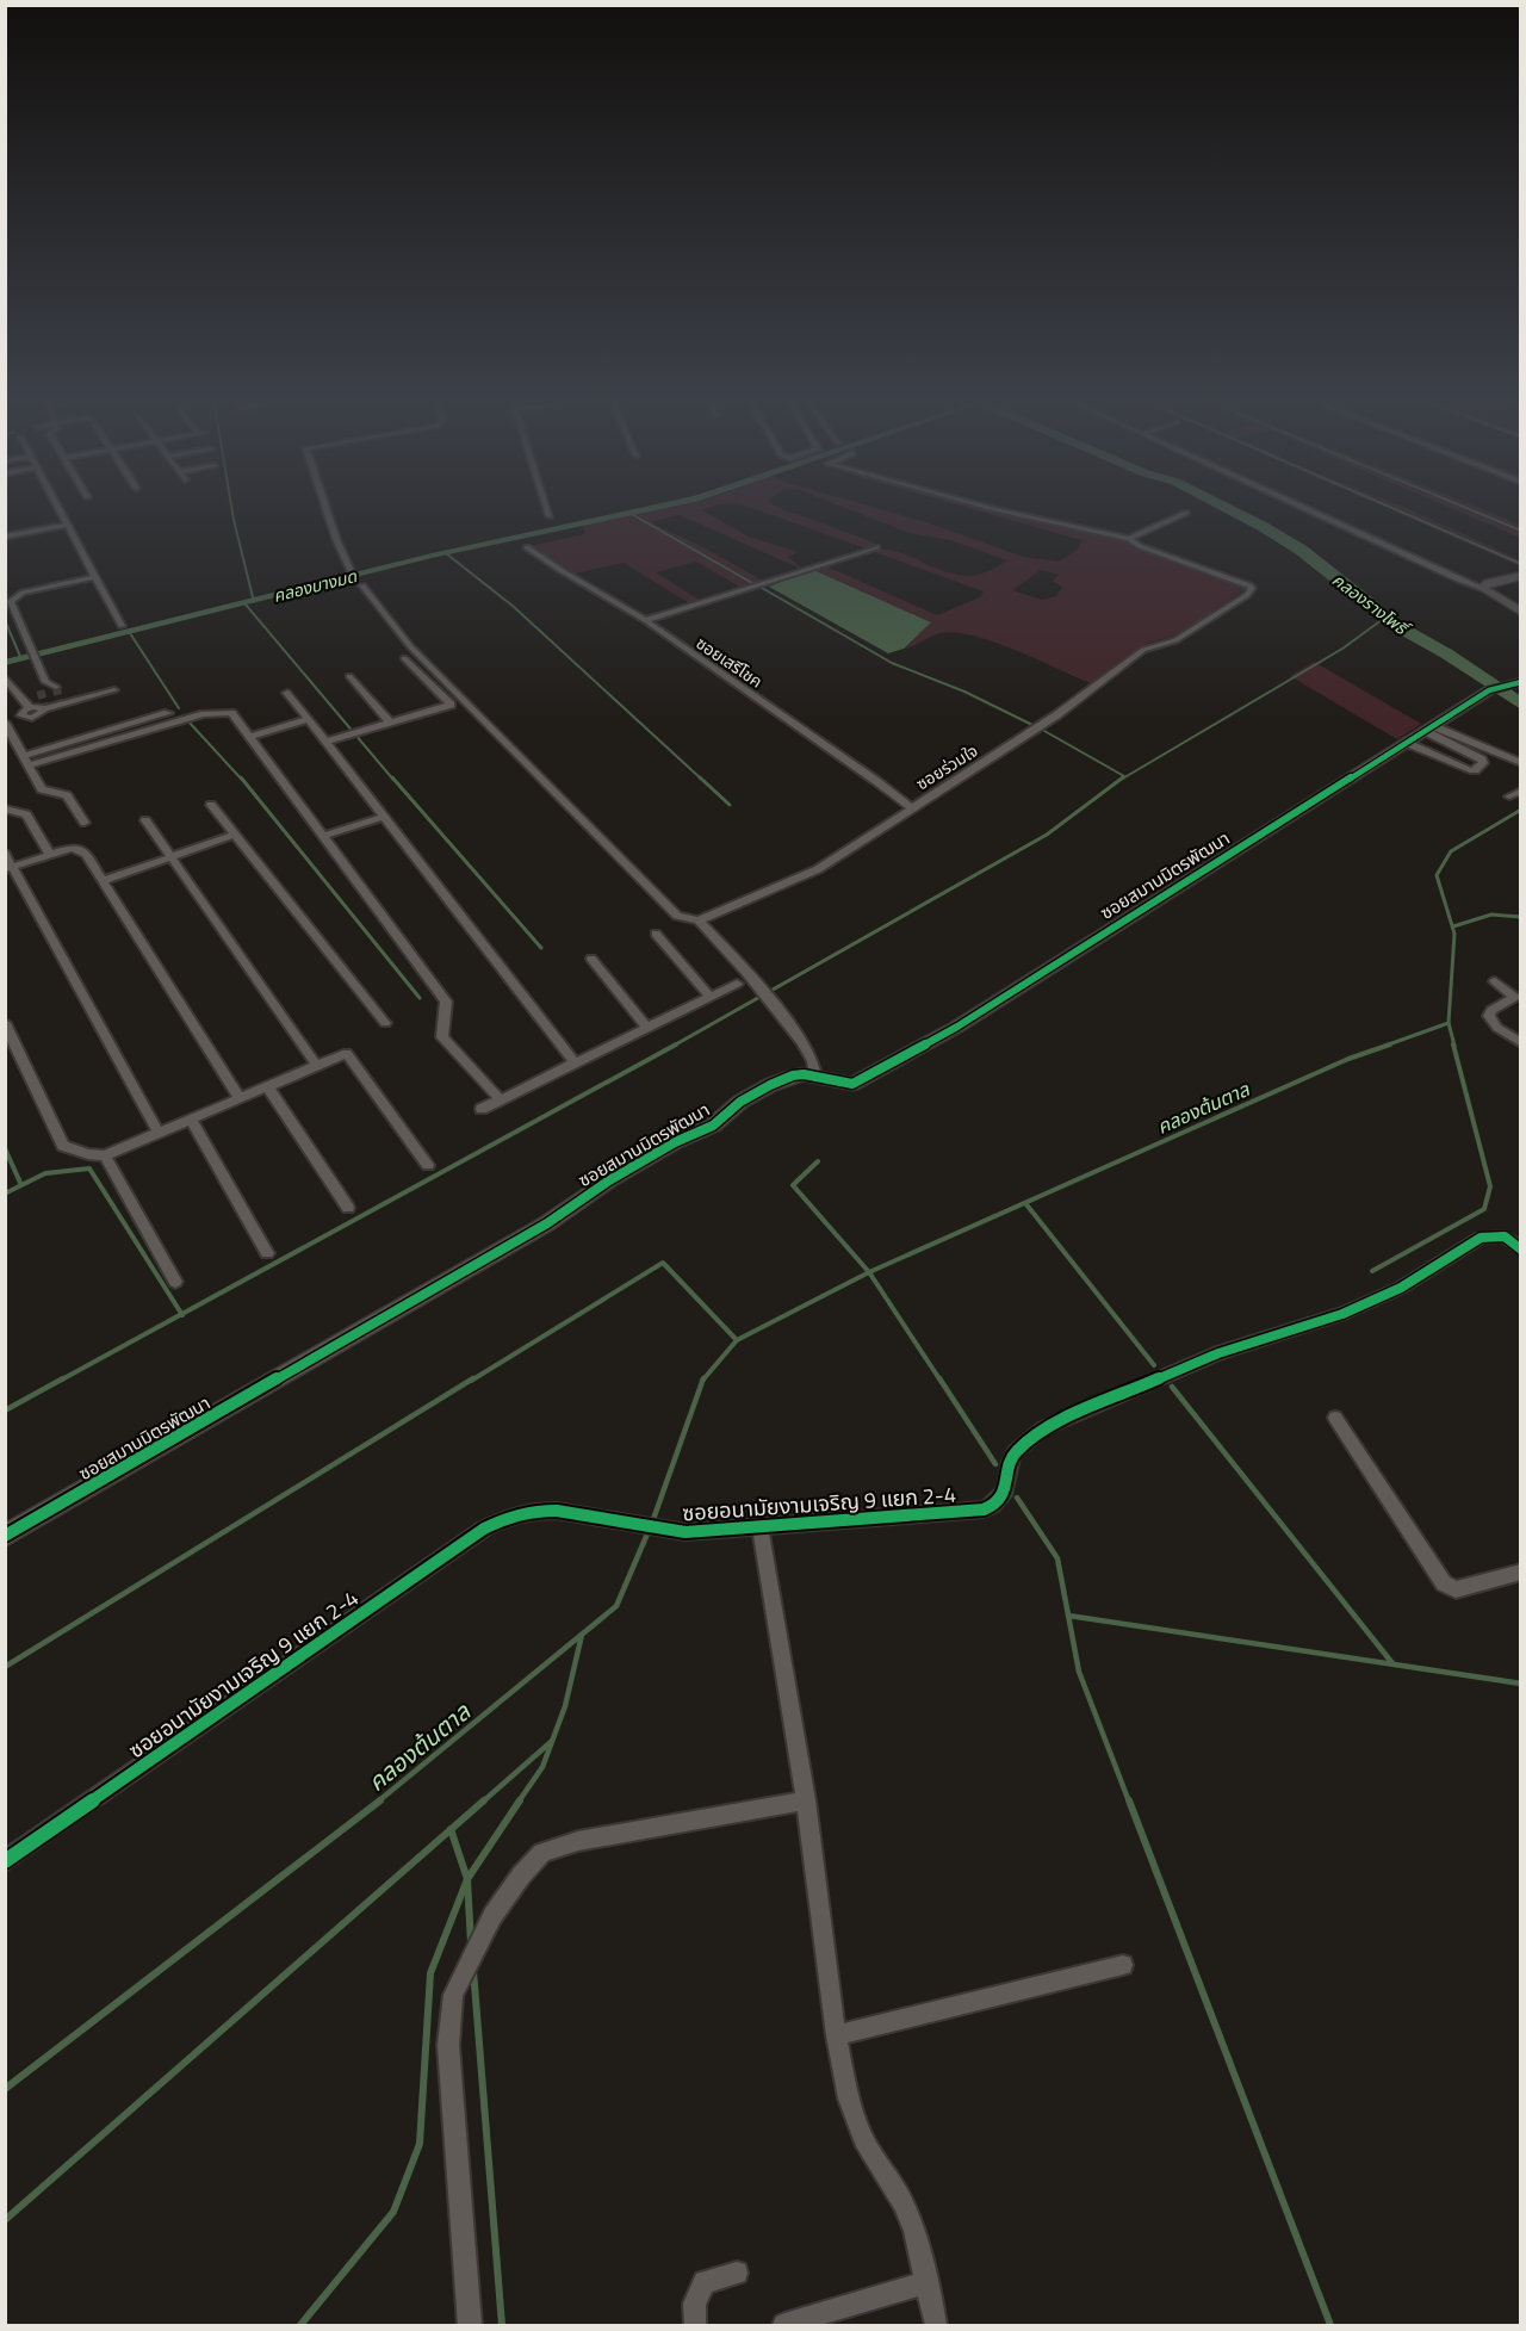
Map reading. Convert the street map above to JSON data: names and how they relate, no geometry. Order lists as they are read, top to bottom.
{
  "streets": {
    "street": [
      "ซอยเสรีโชค",
      "ซอยร่วมใจ",
      "ซอยสมานมิตรพัฒนา",
      "ซอยอนามัยงามเจริญ 9 แยก 2-4"
    ]
  },
  "crossings": [
    ["ซอยเสรีโชค", "ซอยร่วมใจ"]
  ],
  "water": ["คลองบางมด", "คลองรางโพธิ์", "คลองต้นตาล"]
}
